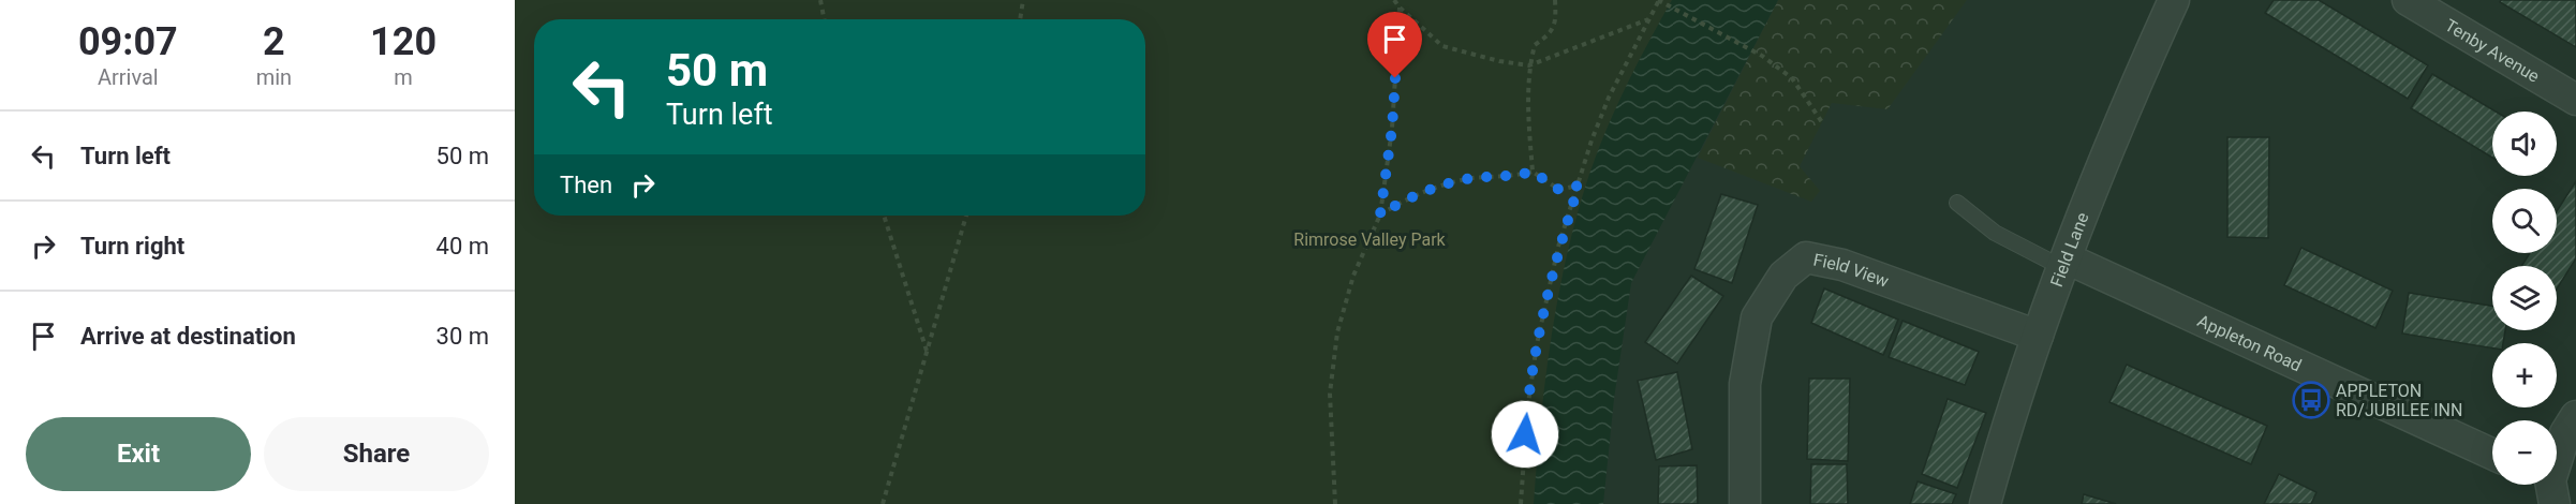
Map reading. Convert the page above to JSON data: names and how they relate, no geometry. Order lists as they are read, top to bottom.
{
  "streets": {
    "street": [
      "Tenby Avenue",
      "Field Lane",
      "Field View",
      "Appleton Road"
    ]
  },
  "crossings": [
    ["Field Lane", "Field View"],
    ["Field Lane", "Appleton Road"]
  ],
  "parks": ["Rimrose Valley Park"],
  "places": {
    "bus stop": ["APPLETON RD/JUBILEE INN"]
  },
  "page": {
    "eta": [
      "09:07",
      "Arrival",
      "2",
      "min",
      "120",
      "m"
    ],
    "turn": ["50 m", "Turn left"],
    "list": [
      {
        "name": "Turn left",
        "value": "50 m"
      },
      {
        "name": "Turn right",
        "value": "40 m"
      },
      {
        "name": "Arrive at destination",
        "value": "30 m"
      }
    ],
    "map_buttons": ["+", "−"],
    "then": "Then",
    "buttons": ["Exit", "Share"]
  }
}
